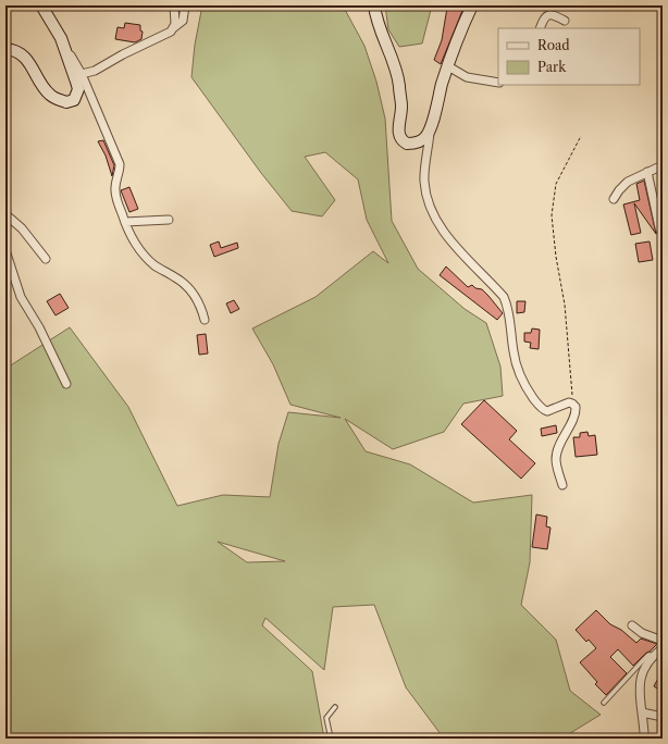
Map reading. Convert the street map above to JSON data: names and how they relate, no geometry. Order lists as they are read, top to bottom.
{
  "legend": ["Road", "Park"]
}
